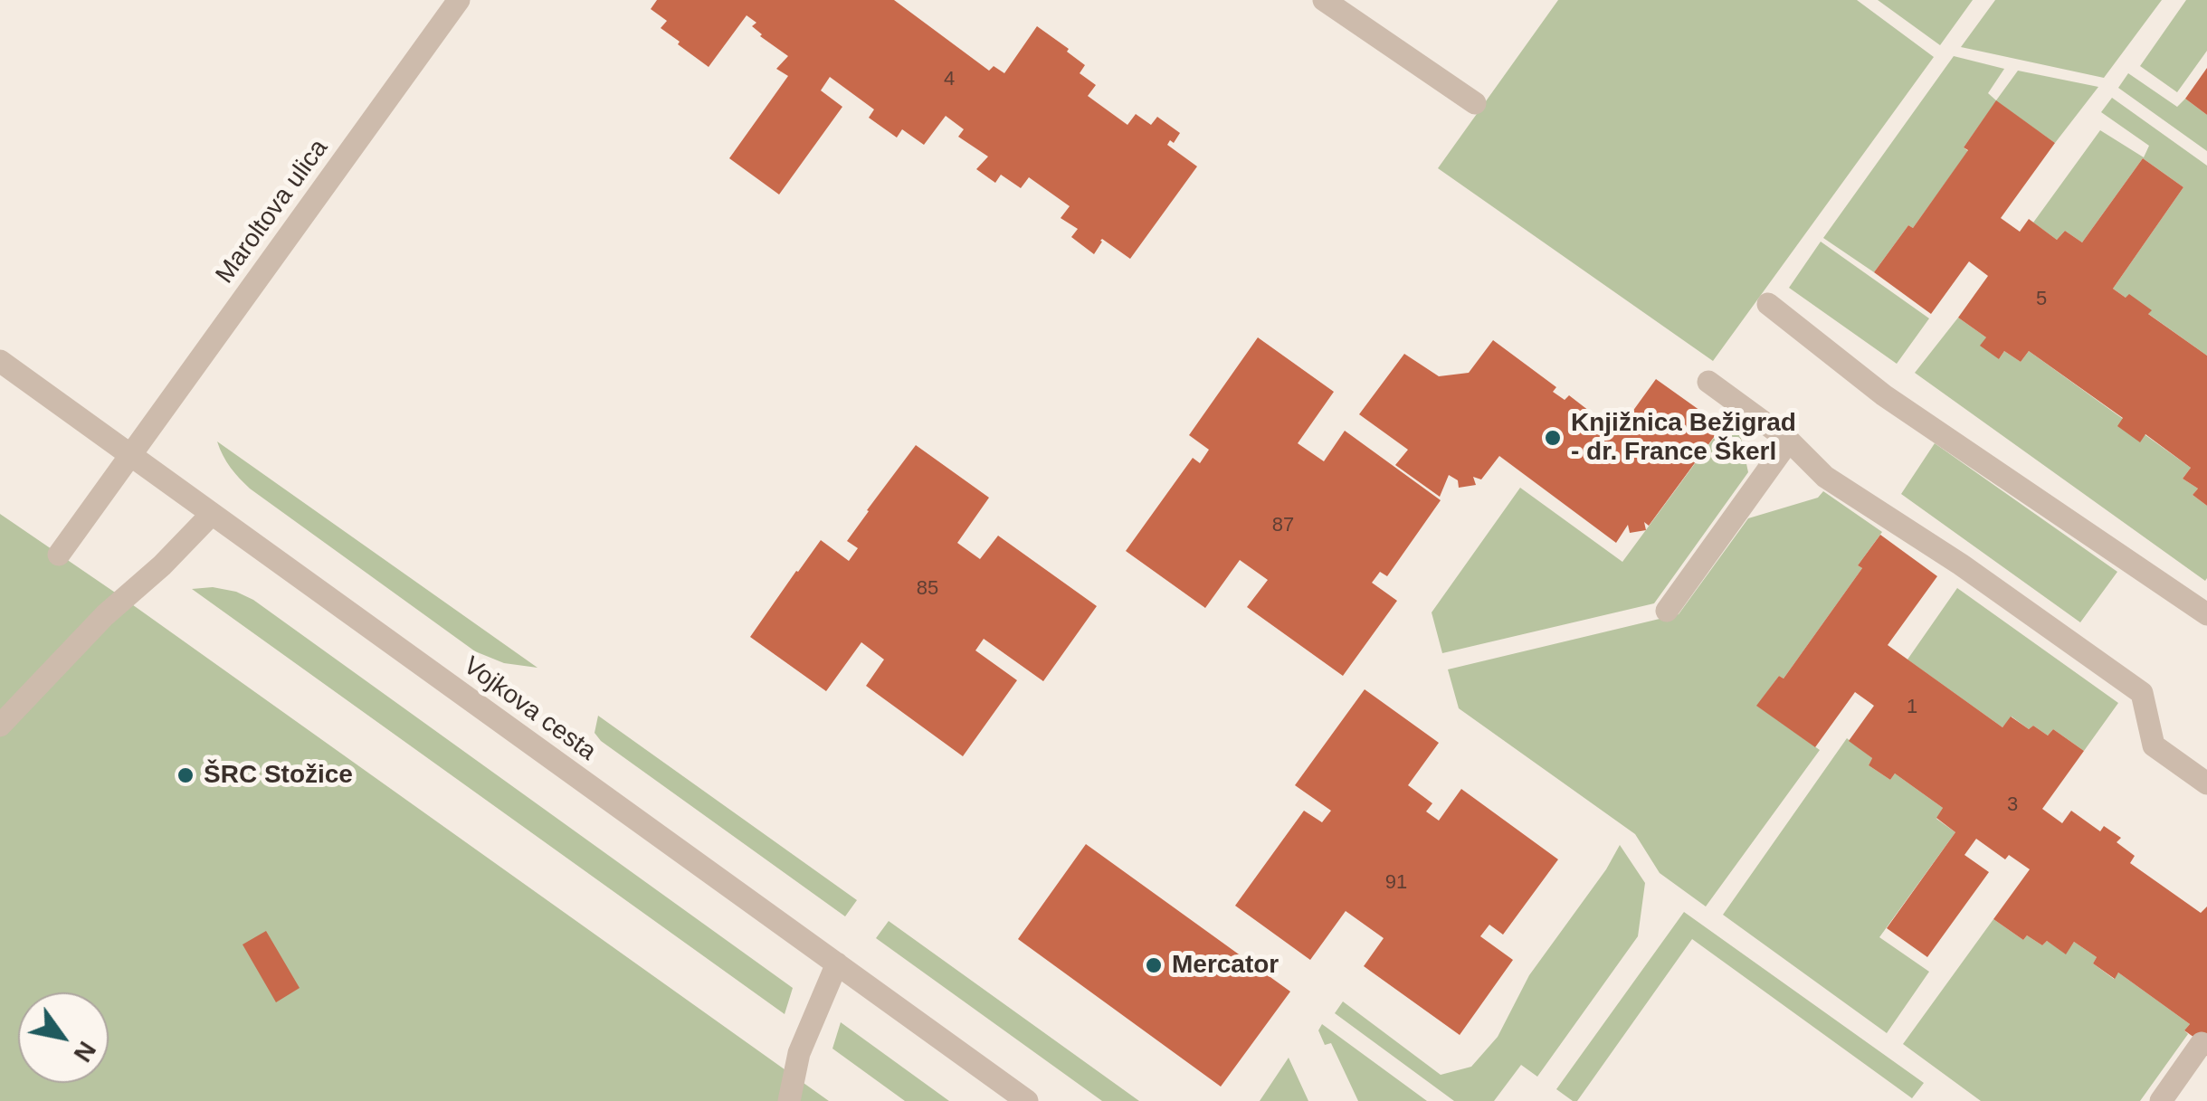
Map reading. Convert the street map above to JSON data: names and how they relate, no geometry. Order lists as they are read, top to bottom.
{
  "streets": {
    "street": ["Maroltova ulica", "Vojkova cesta"]
  },
  "crossings": [
    ["Maroltova ulica", "Vojkova cesta"]
  ],
  "places": ["Knjižnica Bežigrad - dr. France Škerl", "ŠRC Stožice", "Mercator"],
  "house_numbers": [
    "4",
    "5",
    "87",
    "85",
    "1",
    "3",
    "91"
  ],
  "north": "bottom right"
}
